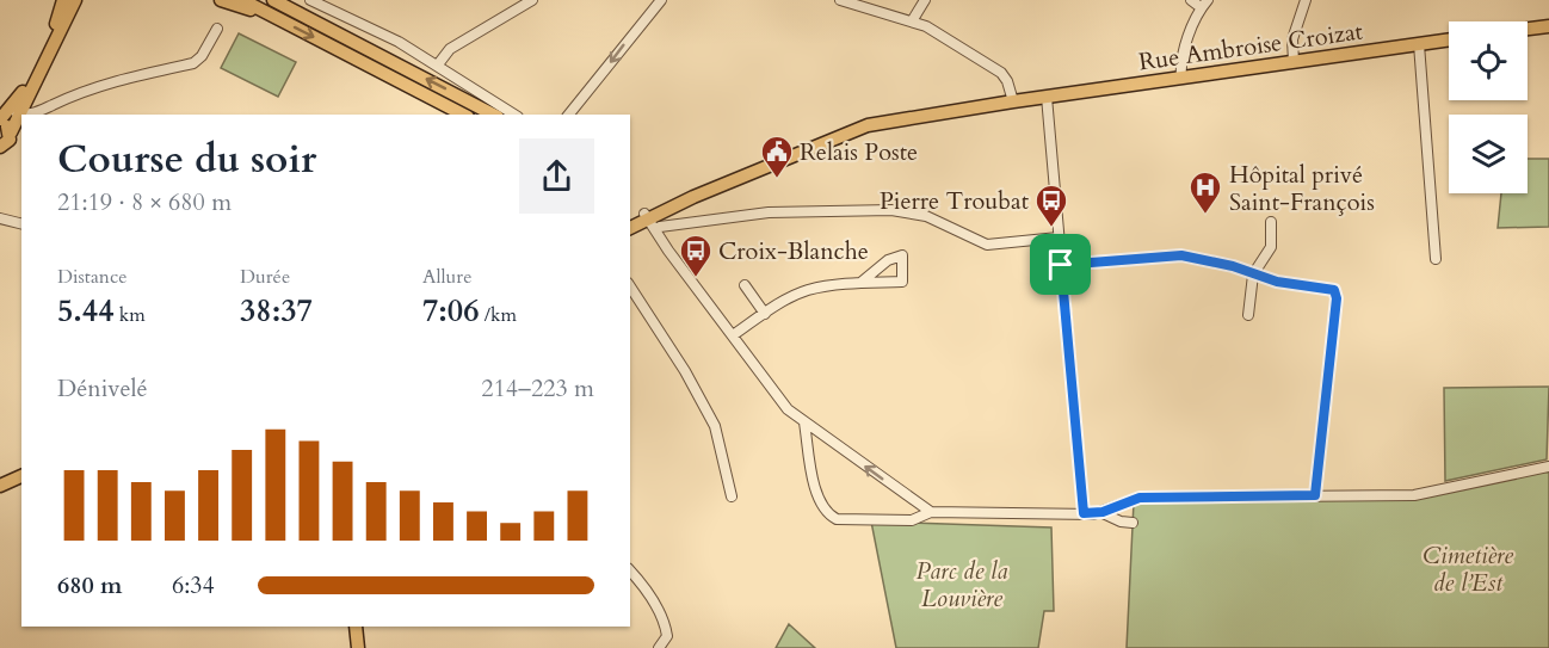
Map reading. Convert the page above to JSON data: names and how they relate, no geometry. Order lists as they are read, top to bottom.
{
  "streets": {
    "main road": ["Rue Ambroise Croizat"]
  },
  "parks": ["Cimetière de l’Est", "Parc de la Louvière"],
  "places": {
    "public building": ["Relais Poste"],
    "hospital": ["Hôpital privé Saint-François"],
    "bus stop": ["Pierre Troubat", "Croix-Blanche"]
  },
  "page": {
    "heading": ["Course du soir", "21:19 · 8 × 680 m"],
    "stats": [
      ["Distance", "5.44 km"],
      ["Durée", "38:37"],
      ["Allure", "7:06 /km"]
    ],
    "chart": ["Dénivelé", "214–223 m"],
    "list": [
      {
        "name": "680 m",
        "note": "6:34"
      }
    ]
  }
}
